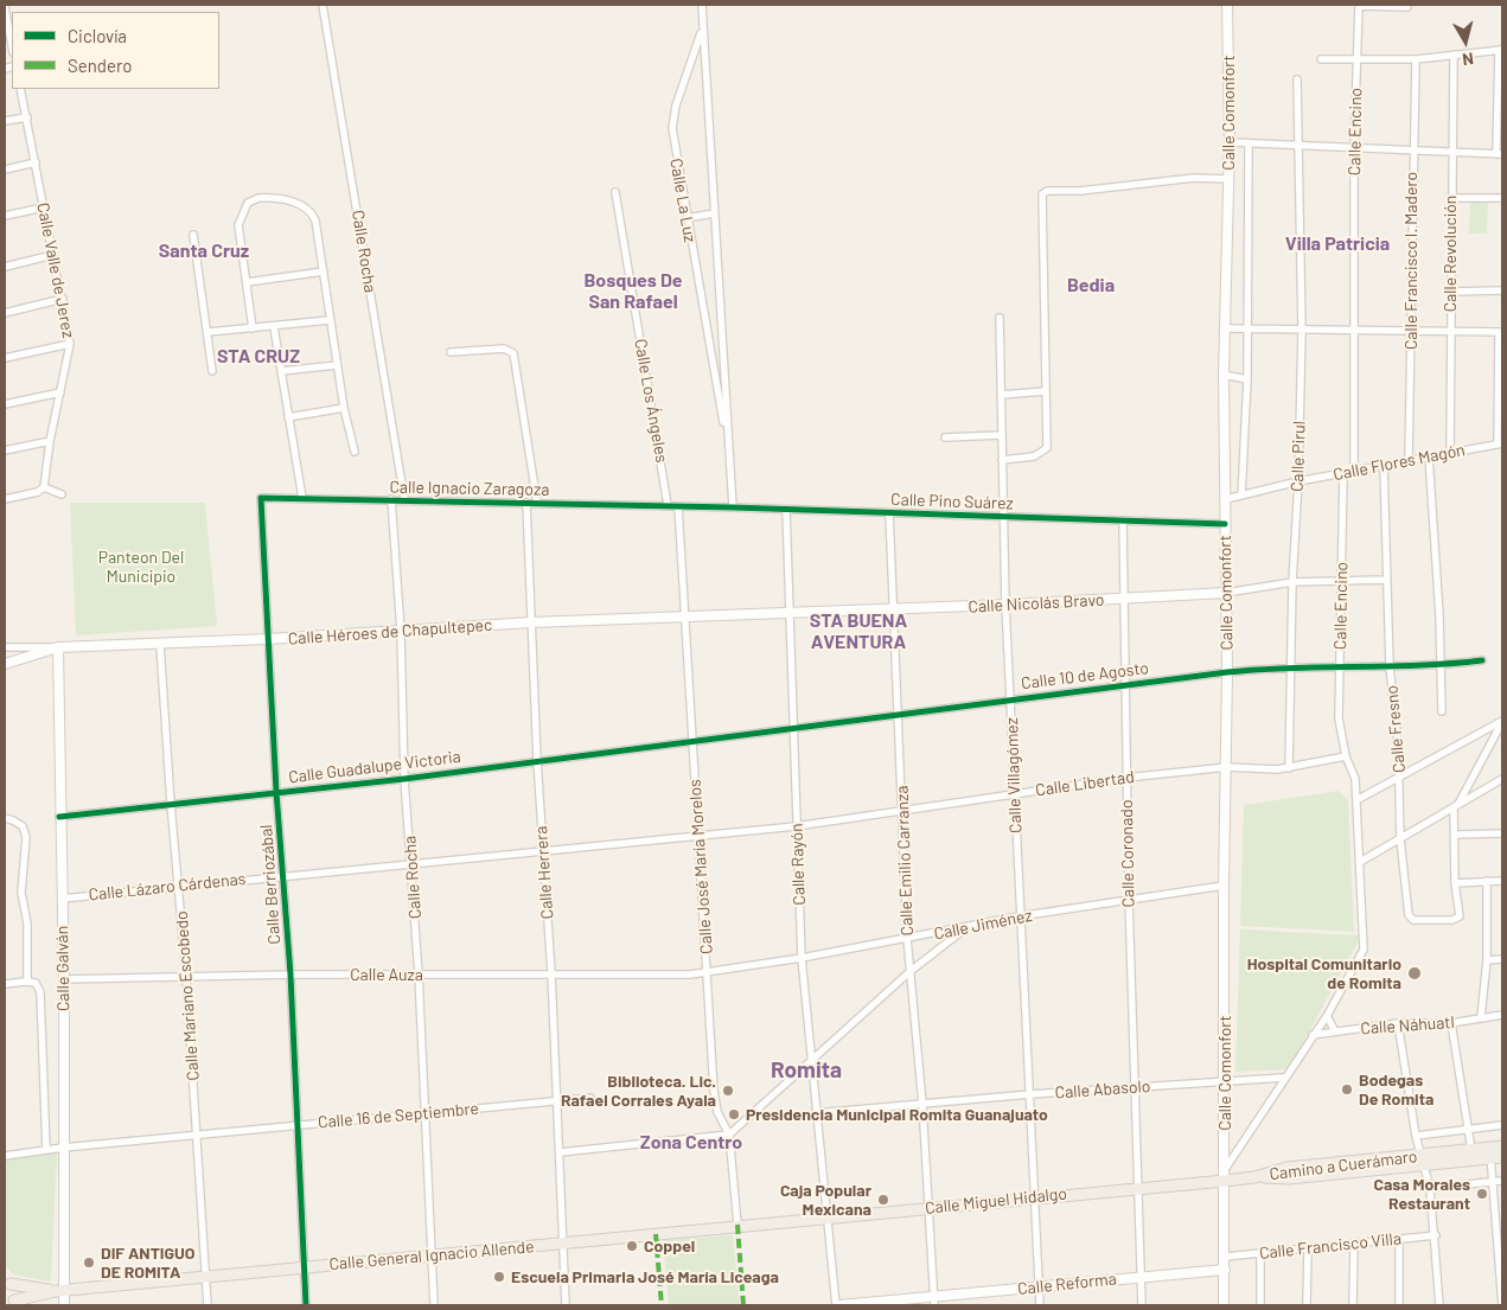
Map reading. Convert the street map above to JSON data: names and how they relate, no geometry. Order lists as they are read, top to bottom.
{
  "streets": {
    "main road": ["Camino a Cuerámaro", "Calle Miguel Hidalgo", "Calle General Ignacio Allende"],
    "street": [
      "Calle Comonfort",
      "Calle Encino",
      "Calle La Luz",
      "Calle Rocha",
      "Calle Revolución",
      "Calle Francisco I. Madero",
      "Calle Valle de Jerez",
      "Calle Los Ángeles",
      "Calle Pirul",
      "Calle Flores Magón",
      "Calle Ignacio Zaragoza",
      "Calle Pino Suárez",
      "Calle Nicolás Bravo",
      "Calle Héroes de Chapultepec",
      "Calle 10 de Agosto",
      "Calle Fresno",
      "Calle Guadalupe Victoria",
      "Calle Villagómez",
      "Calle Libertad",
      "Calle Coronado",
      "Calle Emilio Carranza",
      "Calle Rayón",
      "Calle José María Morelos",
      "Calle Herrera",
      "Calle Berriozábal",
      "Calle Lázaro Cárdenas",
      "Calle Jiménez",
      "Calle Galván",
      "Calle Auza",
      "Calle Mariano Escobedo",
      "Calle Náhuatl",
      "Calle Abasolo",
      "Calle 16 de Septiembre",
      "Calle Francisco Villa",
      "Calle Reforma"
    ]
  },
  "crossings": [
    ["Calle Comonfort", "Calle Flores Magón"],
    ["Calle Comonfort", "Calle Pino Suárez"],
    ["Calle Comonfort", "Calle Nicolás Bravo"],
    ["Calle Comonfort", "Calle 10 de Agosto"],
    ["Calle Comonfort", "Calle Libertad"],
    ["Calle Comonfort", "Calle Jiménez"],
    ["Calle Comonfort", "Calle Abasolo"],
    ["Calle Comonfort", "Calle Miguel Hidalgo"],
    ["Calle Comonfort", "Calle Francisco Villa"],
    ["Calle Comonfort", "Calle Reforma"],
    ["Calle Encino", "Calle Flores Magón"],
    ["Calle Encino", "Calle Nicolás Bravo"],
    ["Calle Encino", "Calle 10 de Agosto"],
    ["Calle Encino", "Calle Libertad"],
    ["Calle La Luz", "Calle Pino Suárez"],
    ["Calle Rocha", "Calle Ignacio Zaragoza"],
    ["Calle Rocha", "Calle Héroes de Chapultepec"],
    ["Calle Rocha", "Calle Guadalupe Victoria"],
    ["Calle Rocha", "Calle Lázaro Cárdenas"],
    ["Calle Rocha", "Calle Auza"],
    ["Calle Rocha", "Calle 16 de Septiembre"],
    ["Calle Rocha", "Calle General Ignacio Allende"],
    ["Calle Revolución", "Calle Flores Magón"],
    ["Calle Francisco I. Madero", "Calle Flores Magón"],
    ["Calle Los Ángeles", "Calle Ignacio Zaragoza"],
    ["Calle Pirul", "Calle Flores Magón"],
    ["Calle Pirul", "Calle Nicolás Bravo"],
    ["Calle Pirul", "Calle 10 de Agosto"],
    ["Calle Pirul", "Calle Libertad"],
    ["Calle Flores Magón", "Calle Fresno"],
    ["Calle Ignacio Zaragoza", "Calle Pino Suárez"],
    ["Calle Ignacio Zaragoza", "Calle José María Morelos"],
    ["Calle Ignacio Zaragoza", "Calle Herrera"],
    ["Calle Ignacio Zaragoza", "Calle Berriozábal"],
    ["Calle Pino Suárez", "Calle Villagómez"],
    ["Calle Pino Suárez", "Calle Coronado"],
    ["Calle Pino Suárez", "Calle Emilio Carranza"],
    ["Calle Pino Suárez", "Calle Rayón"],
    ["Calle Pino Suárez", "Calle José María Morelos"],
    ["Calle Nicolás Bravo", "Calle Héroes de Chapultepec"],
    ["Calle Nicolás Bravo", "Calle Fresno"],
    ["Calle Nicolás Bravo", "Calle Villagómez"],
    ["Calle Nicolás Bravo", "Calle Coronado"],
    ["Calle Nicolás Bravo", "Calle Emilio Carranza"],
    ["Calle Nicolás Bravo", "Calle Rayón"],
    ["Calle Nicolás Bravo", "Calle José María Morelos"],
    ["Calle Héroes de Chapultepec", "Calle José María Morelos"],
    ["Calle Héroes de Chapultepec", "Calle Herrera"],
    ["Calle Héroes de Chapultepec", "Calle Berriozábal"],
    ["Calle Héroes de Chapultepec", "Calle Galván"],
    ["Calle Héroes de Chapultepec", "Calle Mariano Escobedo"],
    ["Calle 10 de Agosto", "Calle Fresno"],
    ["Calle 10 de Agosto", "Calle Guadalupe Victoria"],
    ["Calle 10 de Agosto", "Calle Villagómez"],
    ["Calle 10 de Agosto", "Calle Coronado"],
    ["Calle 10 de Agosto", "Calle Emilio Carranza"],
    ["Calle 10 de Agosto", "Calle Rayón"],
    ["Calle 10 de Agosto", "Calle José María Morelos"],
    ["Calle Guadalupe Victoria", "Calle José María Morelos"],
    ["Calle Guadalupe Victoria", "Calle Herrera"],
    ["Calle Guadalupe Victoria", "Calle Berriozábal"],
    ["Calle Guadalupe Victoria", "Calle Galván"],
    ["Calle Guadalupe Victoria", "Calle Mariano Escobedo"],
    ["Calle Villagómez", "Calle Libertad"],
    ["Calle Villagómez", "Calle Jiménez"],
    ["Calle Villagómez", "Calle Abasolo"],
    ["Calle Villagómez", "Calle Miguel Hidalgo"],
    ["Calle Villagómez", "Calle Reforma"],
    ["Calle Libertad", "Calle Coronado"],
    ["Calle Libertad", "Calle Emilio Carranza"],
    ["Calle Libertad", "Calle Rayón"],
    ["Calle Libertad", "Calle José María Morelos"],
    ["Calle Libertad", "Calle Lázaro Cárdenas"],
    ["Calle Coronado", "Calle Jiménez"],
    ["Calle Coronado", "Calle Abasolo"],
    ["Calle Coronado", "Calle Miguel Hidalgo"],
    ["Calle Coronado", "Calle Reforma"],
    ["Calle Emilio Carranza", "Calle Jiménez"],
    ["Calle Emilio Carranza", "Calle Abasolo"],
    ["Calle Emilio Carranza", "Calle Miguel Hidalgo"],
    ["Calle Emilio Carranza", "Calle Reforma"],
    ["Calle Rayón", "Calle Jiménez"],
    ["Calle Rayón", "Calle Abasolo"],
    ["Calle Rayón", "Calle Miguel Hidalgo"],
    ["Calle Rayón", "Calle Reforma"],
    ["Calle José María Morelos", "Calle Lázaro Cárdenas"],
    ["Calle José María Morelos", "Calle Jiménez"],
    ["Calle José María Morelos", "Calle Auza"],
    ["Calle José María Morelos", "Calle Miguel Hidalgo"],
    ["Calle José María Morelos", "Calle General Ignacio Allende"],
    ["Calle Herrera", "Calle Lázaro Cárdenas"],
    ["Calle Herrera", "Calle Auza"],
    ["Calle Herrera", "Calle 16 de Septiembre"],
    ["Calle Herrera", "Calle General Ignacio Allende"],
    ["Calle Berriozábal", "Calle Lázaro Cárdenas"],
    ["Calle Berriozábal", "Calle Auza"],
    ["Calle Berriozábal", "Calle 16 de Septiembre"],
    ["Calle Berriozábal", "Calle General Ignacio Allende"],
    ["Calle Lázaro Cárdenas", "Calle Galván"],
    ["Calle Lázaro Cárdenas", "Calle Mariano Escobedo"],
    ["Calle Jiménez", "Calle Auza"],
    ["Calle Galván", "Calle Auza"],
    ["Calle Galván", "Calle 16 de Septiembre"],
    ["Calle Galván", "Calle General Ignacio Allende"],
    ["Calle Auza", "Calle Mariano Escobedo"],
    ["Calle Mariano Escobedo", "Calle 16 de Septiembre"],
    ["Calle Mariano Escobedo", "Calle General Ignacio Allende"],
    ["Camino a Cuerámaro", "Calle Miguel Hidalgo"],
    ["Calle Miguel Hidalgo", "Calle General Ignacio Allende"]
  ],
  "districts": [
    "Villa Patricia",
    "Santa Cruz",
    "Bosques De San Rafael",
    "Bedia",
    "STA CRUZ",
    "STA BUENA AVENTURA",
    "Romita",
    "Zona Centro"
  ],
  "parks": ["Panteon Del Municipio"],
  "places": [
    "Hospital Comunitario de Romita",
    "Bodegas De Romita",
    "Biblioteca. Lic. Rafael Corrales Ayala",
    "Presidencia Municipal Romita Guanajuato",
    "Casa Morales Restaurant",
    "Caja Popular Mexicana",
    "Coppel",
    "DIF ANTIGUO DE ROMITA",
    "Escuela Primaria José María Liceaga"
  ],
  "legend": ["Ciclovía", "Sendero"],
  "north": "bottom"
}
